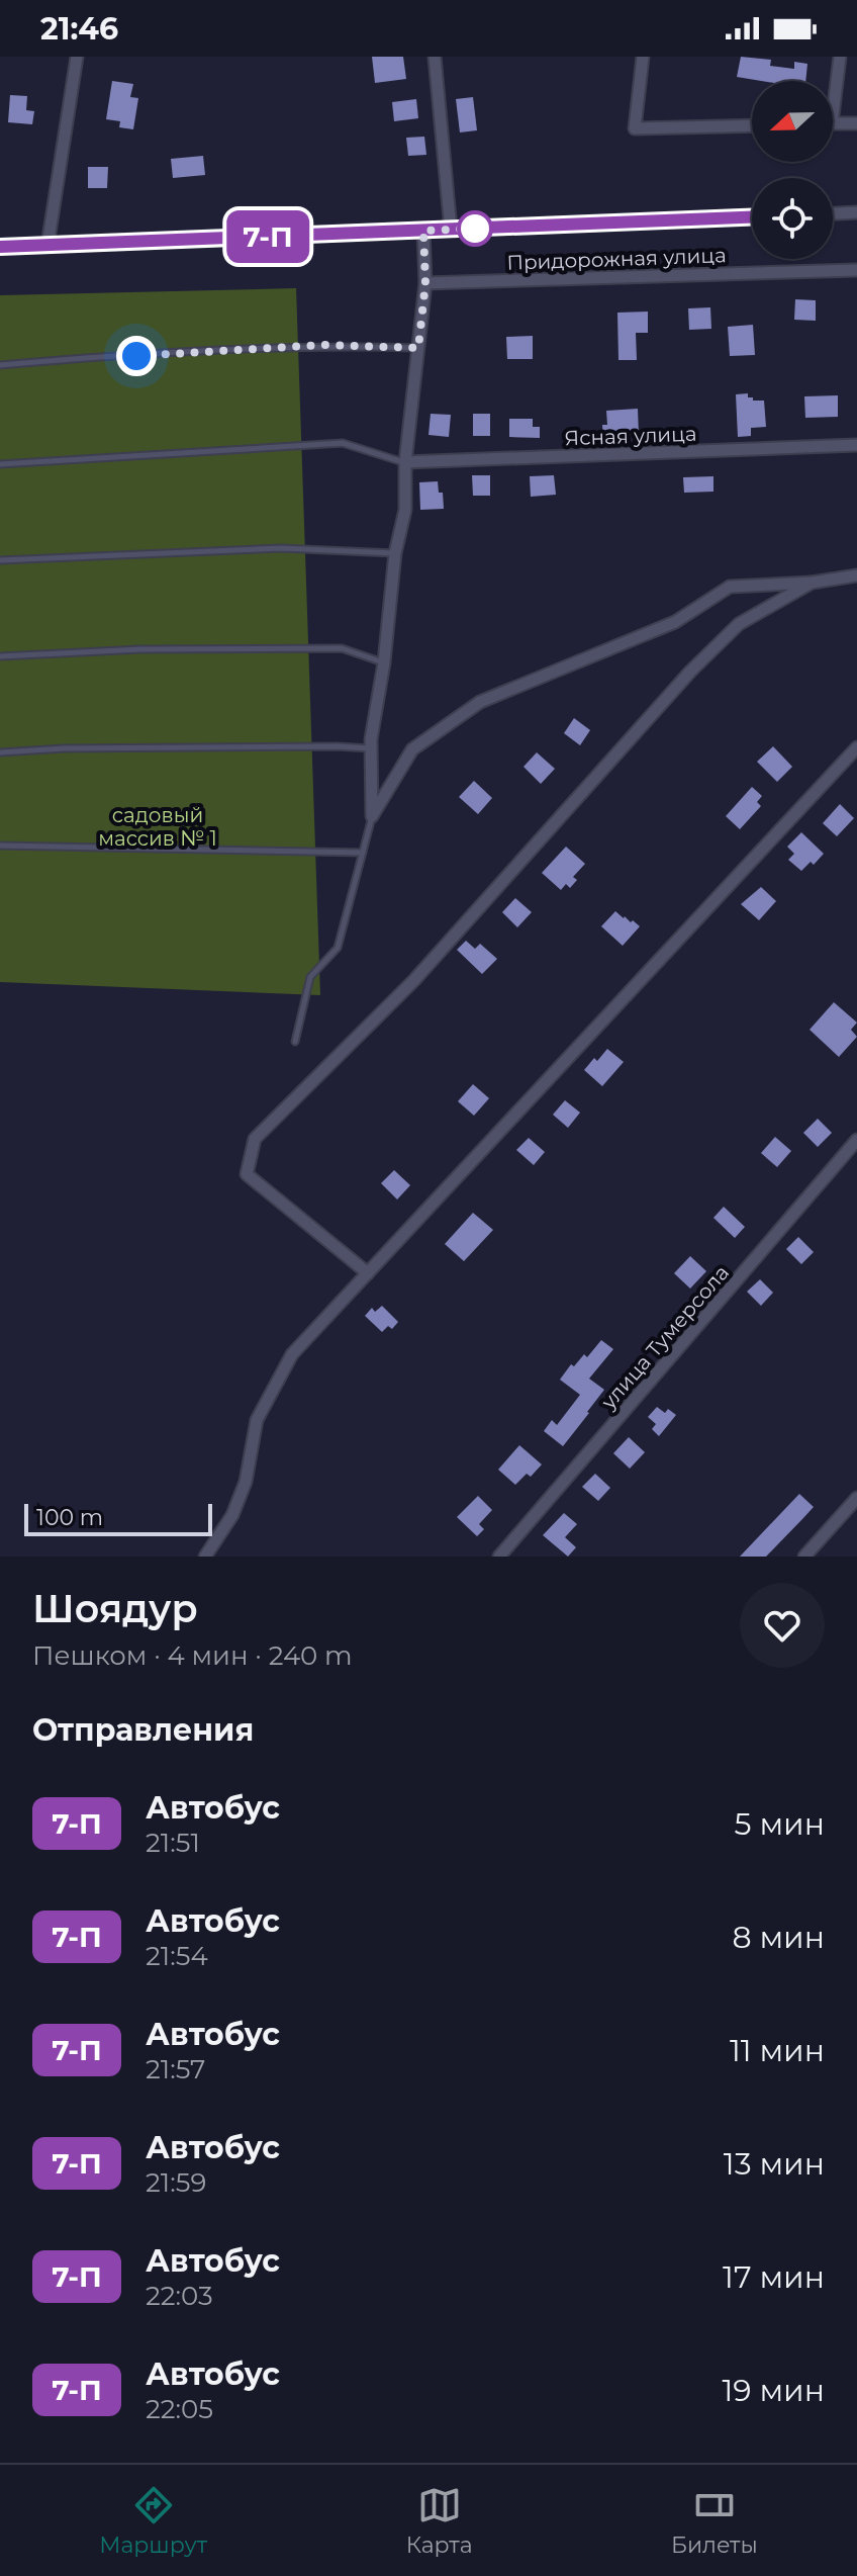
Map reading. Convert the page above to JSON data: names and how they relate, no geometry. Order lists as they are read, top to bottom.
{
  "streets": {
    "street": ["Придорожная улица", "Ясная улица", "улица Тумерсола"]
  },
  "parks": ["садовый массив № 1"],
  "lines": ["bus line 7-П"],
  "scale_bar": "100 m",
  "north": "left",
  "page": {
    "status": "21:46",
    "on_map": "7-П",
    "scale": "100 m",
    "heading": [
      ["Шоядур", "Пешком · 4 мин · 240 m"],
      "Отправления"
    ],
    "list": [
      {
        "mark": "7-П",
        "name": "Автобус",
        "note": "21:51",
        "value": "5 мин"
      },
      {
        "mark": "7-П",
        "name": "Автобус",
        "note": "21:54",
        "value": "8 мин"
      },
      {
        "mark": "7-П",
        "name": "Автобус",
        "note": "21:57",
        "value": "11 мин"
      },
      {
        "mark": "7-П",
        "name": "Автобус",
        "note": "21:59",
        "value": "13 мин"
      },
      {
        "mark": "7-П",
        "name": "Автобус",
        "note": "22:03",
        "value": "17 мин"
      },
      {
        "mark": "7-П",
        "name": "Автобус",
        "note": "22:05",
        "value": "19 мин"
      }
    ],
    "tabs": ["Маршрут", "Карта", "Билеты"]
  }
}
